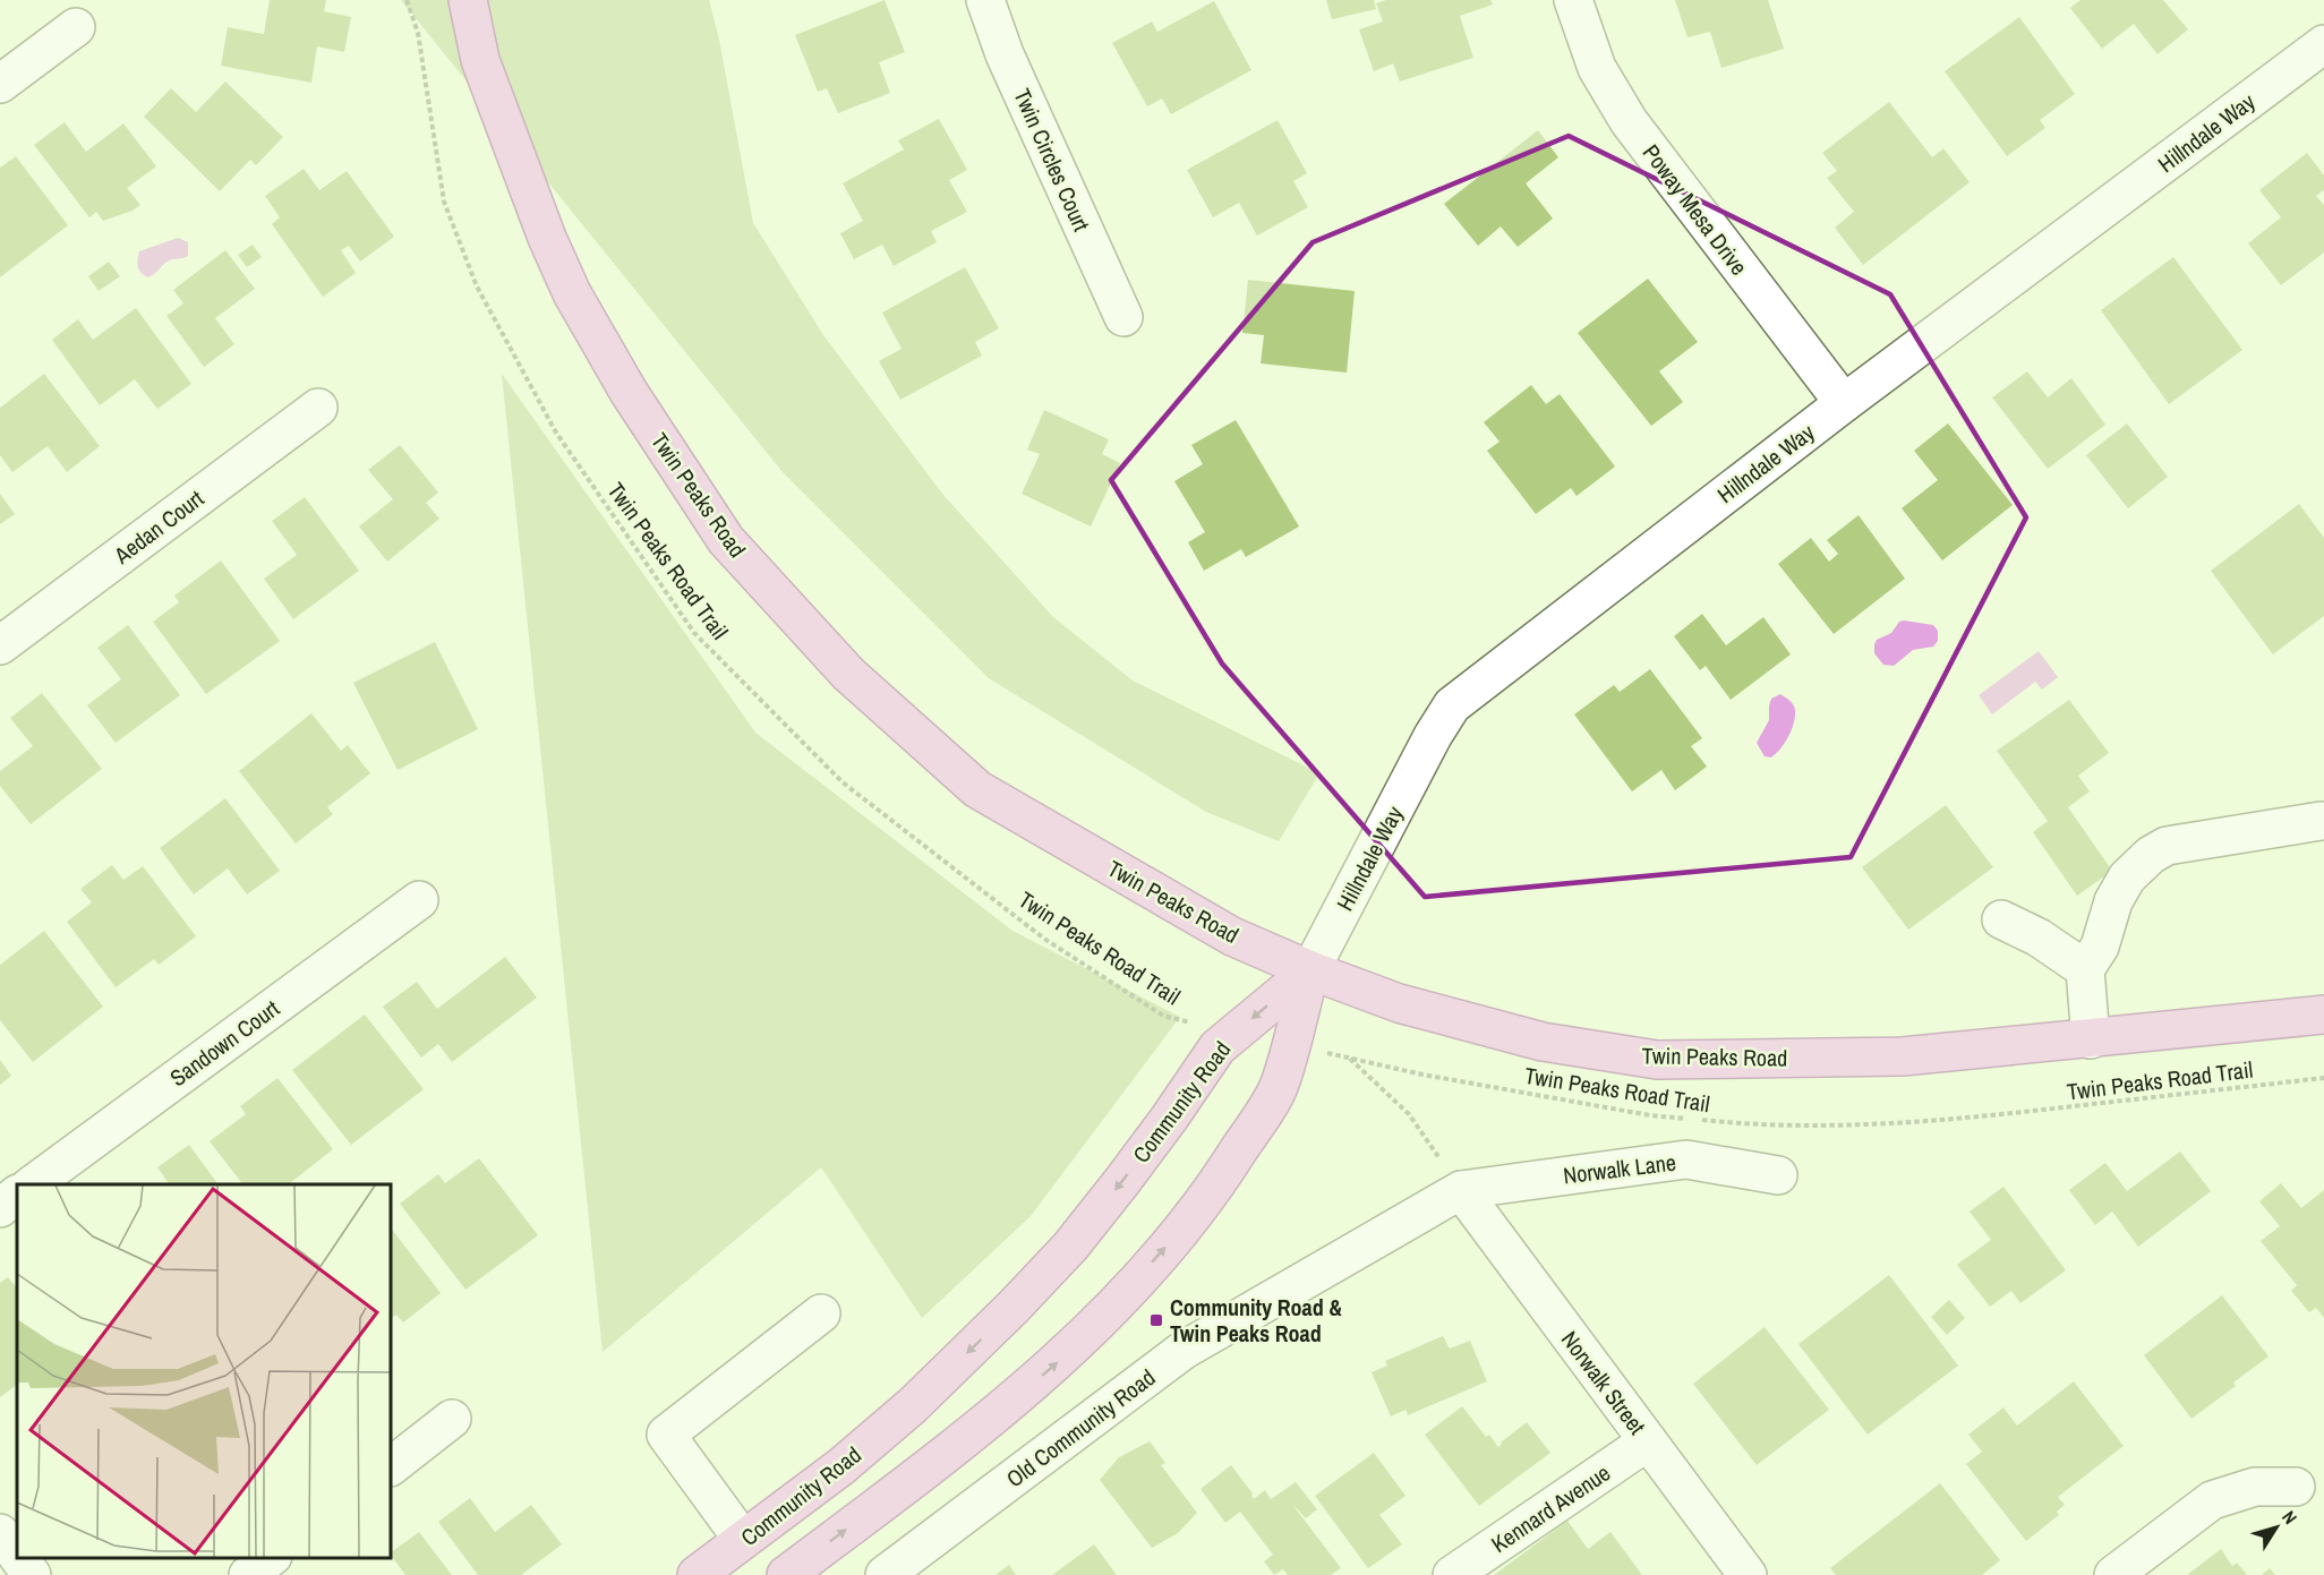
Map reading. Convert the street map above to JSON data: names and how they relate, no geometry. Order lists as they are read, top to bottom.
{
  "streets": {
    "main road": ["Twin Peaks Road", "Community Road"],
    "street": [
      "Hillndale Way",
      "Twin Circles Court",
      "Poway Mesa Drive",
      "Aedan Court",
      "Sandown Court",
      "Norwalk Lane",
      "Norwalk Street",
      "Old Community Road",
      "Kennard Avenue"
    ],
    "path": ["Twin Peaks Road Trail"]
  },
  "crossings": [
    ["Hillndale Way", "Poway Mesa Drive"],
    ["Hillndale Way", "Twin Peaks Road"],
    ["Hillndale Way", "Community Road"],
    ["Twin Peaks Road", "Community Road"],
    ["Twin Peaks Road Trail", "Community Road"],
    ["Norwalk Lane", "Norwalk Street"],
    ["Norwalk Lane", "Old Community Road"],
    ["Norwalk Street", "Old Community Road"],
    ["Norwalk Street", "Kennard Avenue"]
  ],
  "places": {
    "transit": ["Community Road & Twin Peaks Road"]
  },
  "north": "top right"
}
